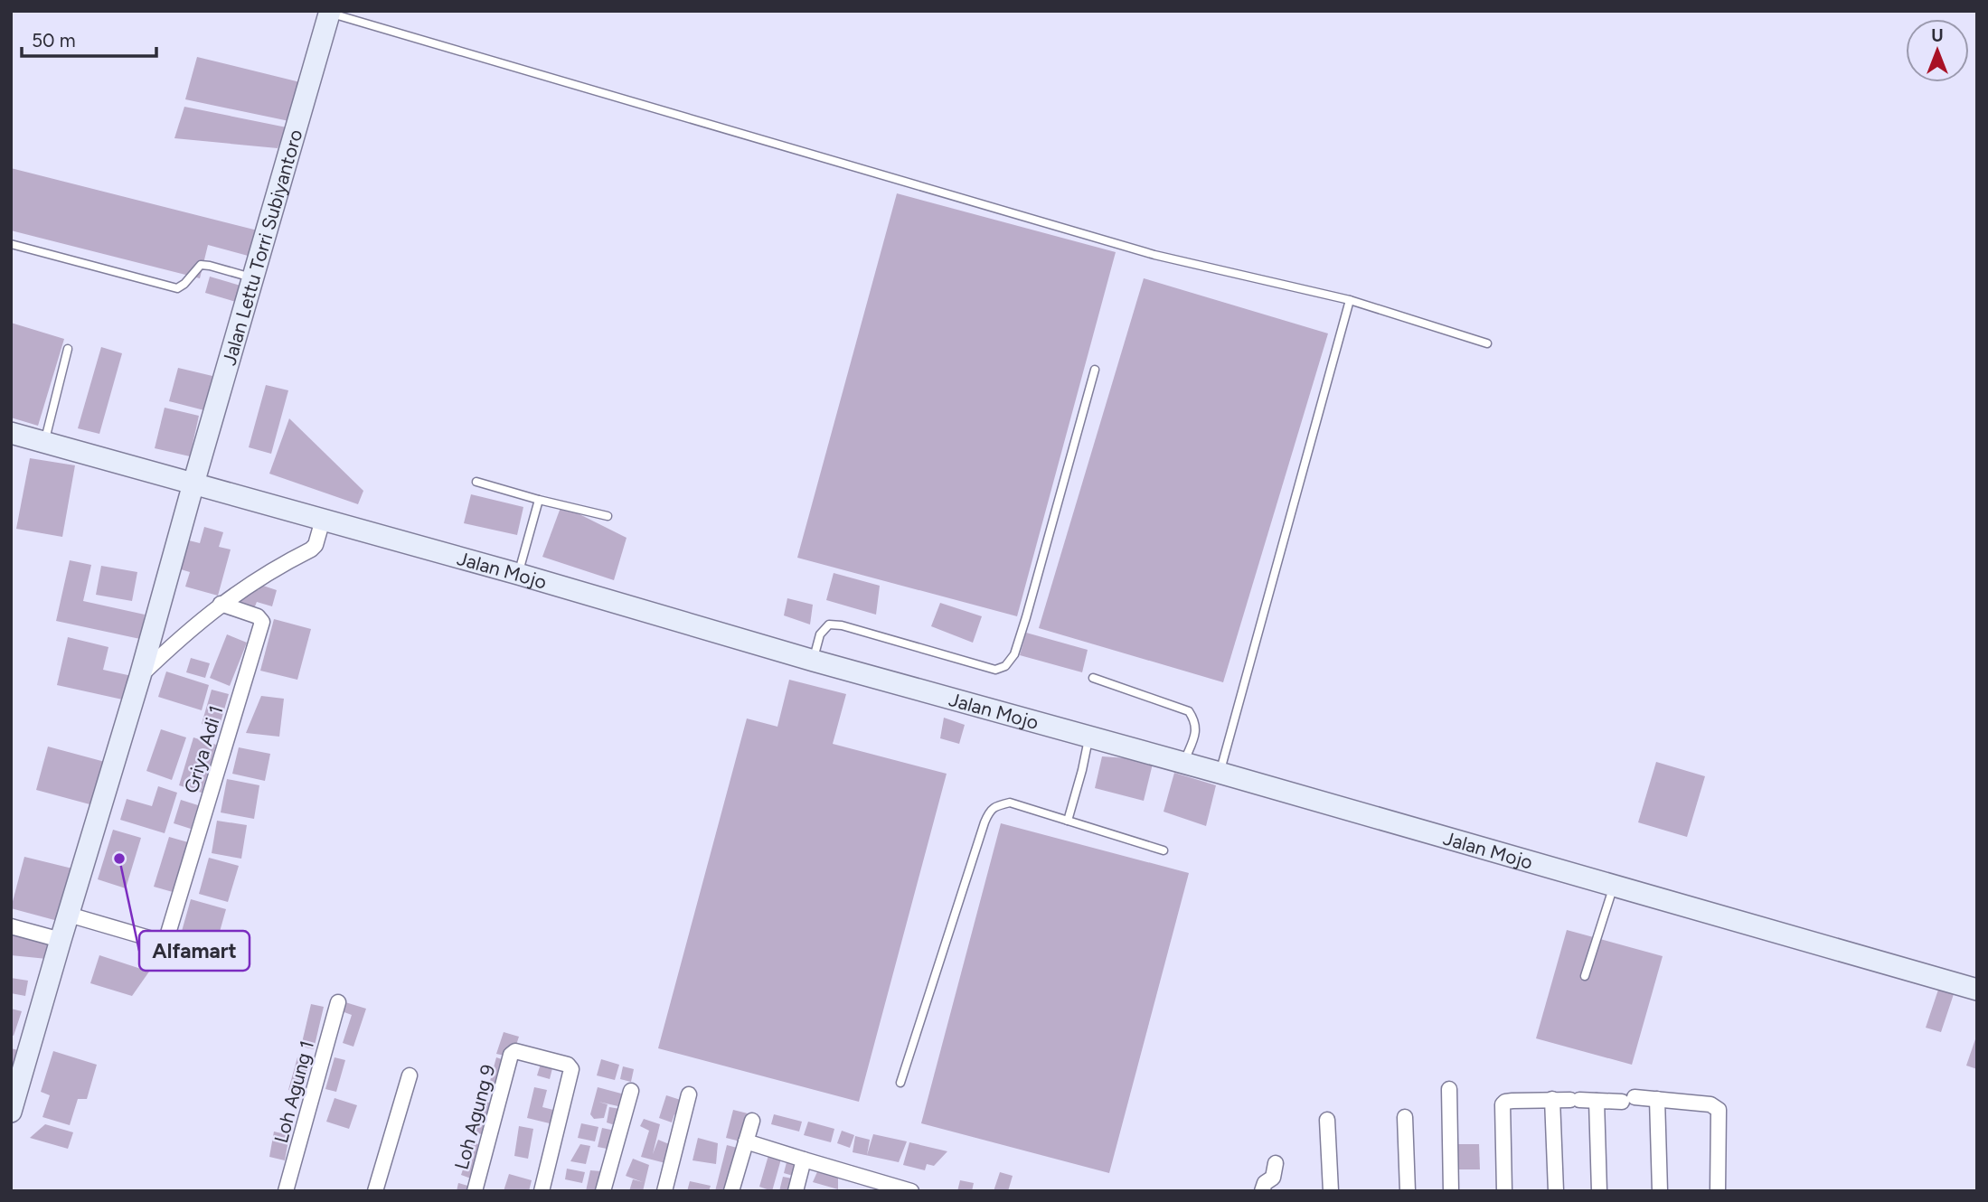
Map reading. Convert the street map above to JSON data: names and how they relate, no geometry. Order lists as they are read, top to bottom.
{
  "streets": {
    "street": [
      "Jalan Lettu Torri Subiyantoro",
      "Jalan Mojo",
      "Griya Adi 1",
      "Loh Agung 1",
      "Loh Agung 9"
    ]
  },
  "crossings": [
    ["Jalan Lettu Torri Subiyantoro", "Jalan Mojo"],
    ["Jalan Lettu Torri Subiyantoro", "Griya Adi 1"]
  ],
  "places": ["Alfamart"],
  "scale_bar": "50 m",
  "north": "top"
}
